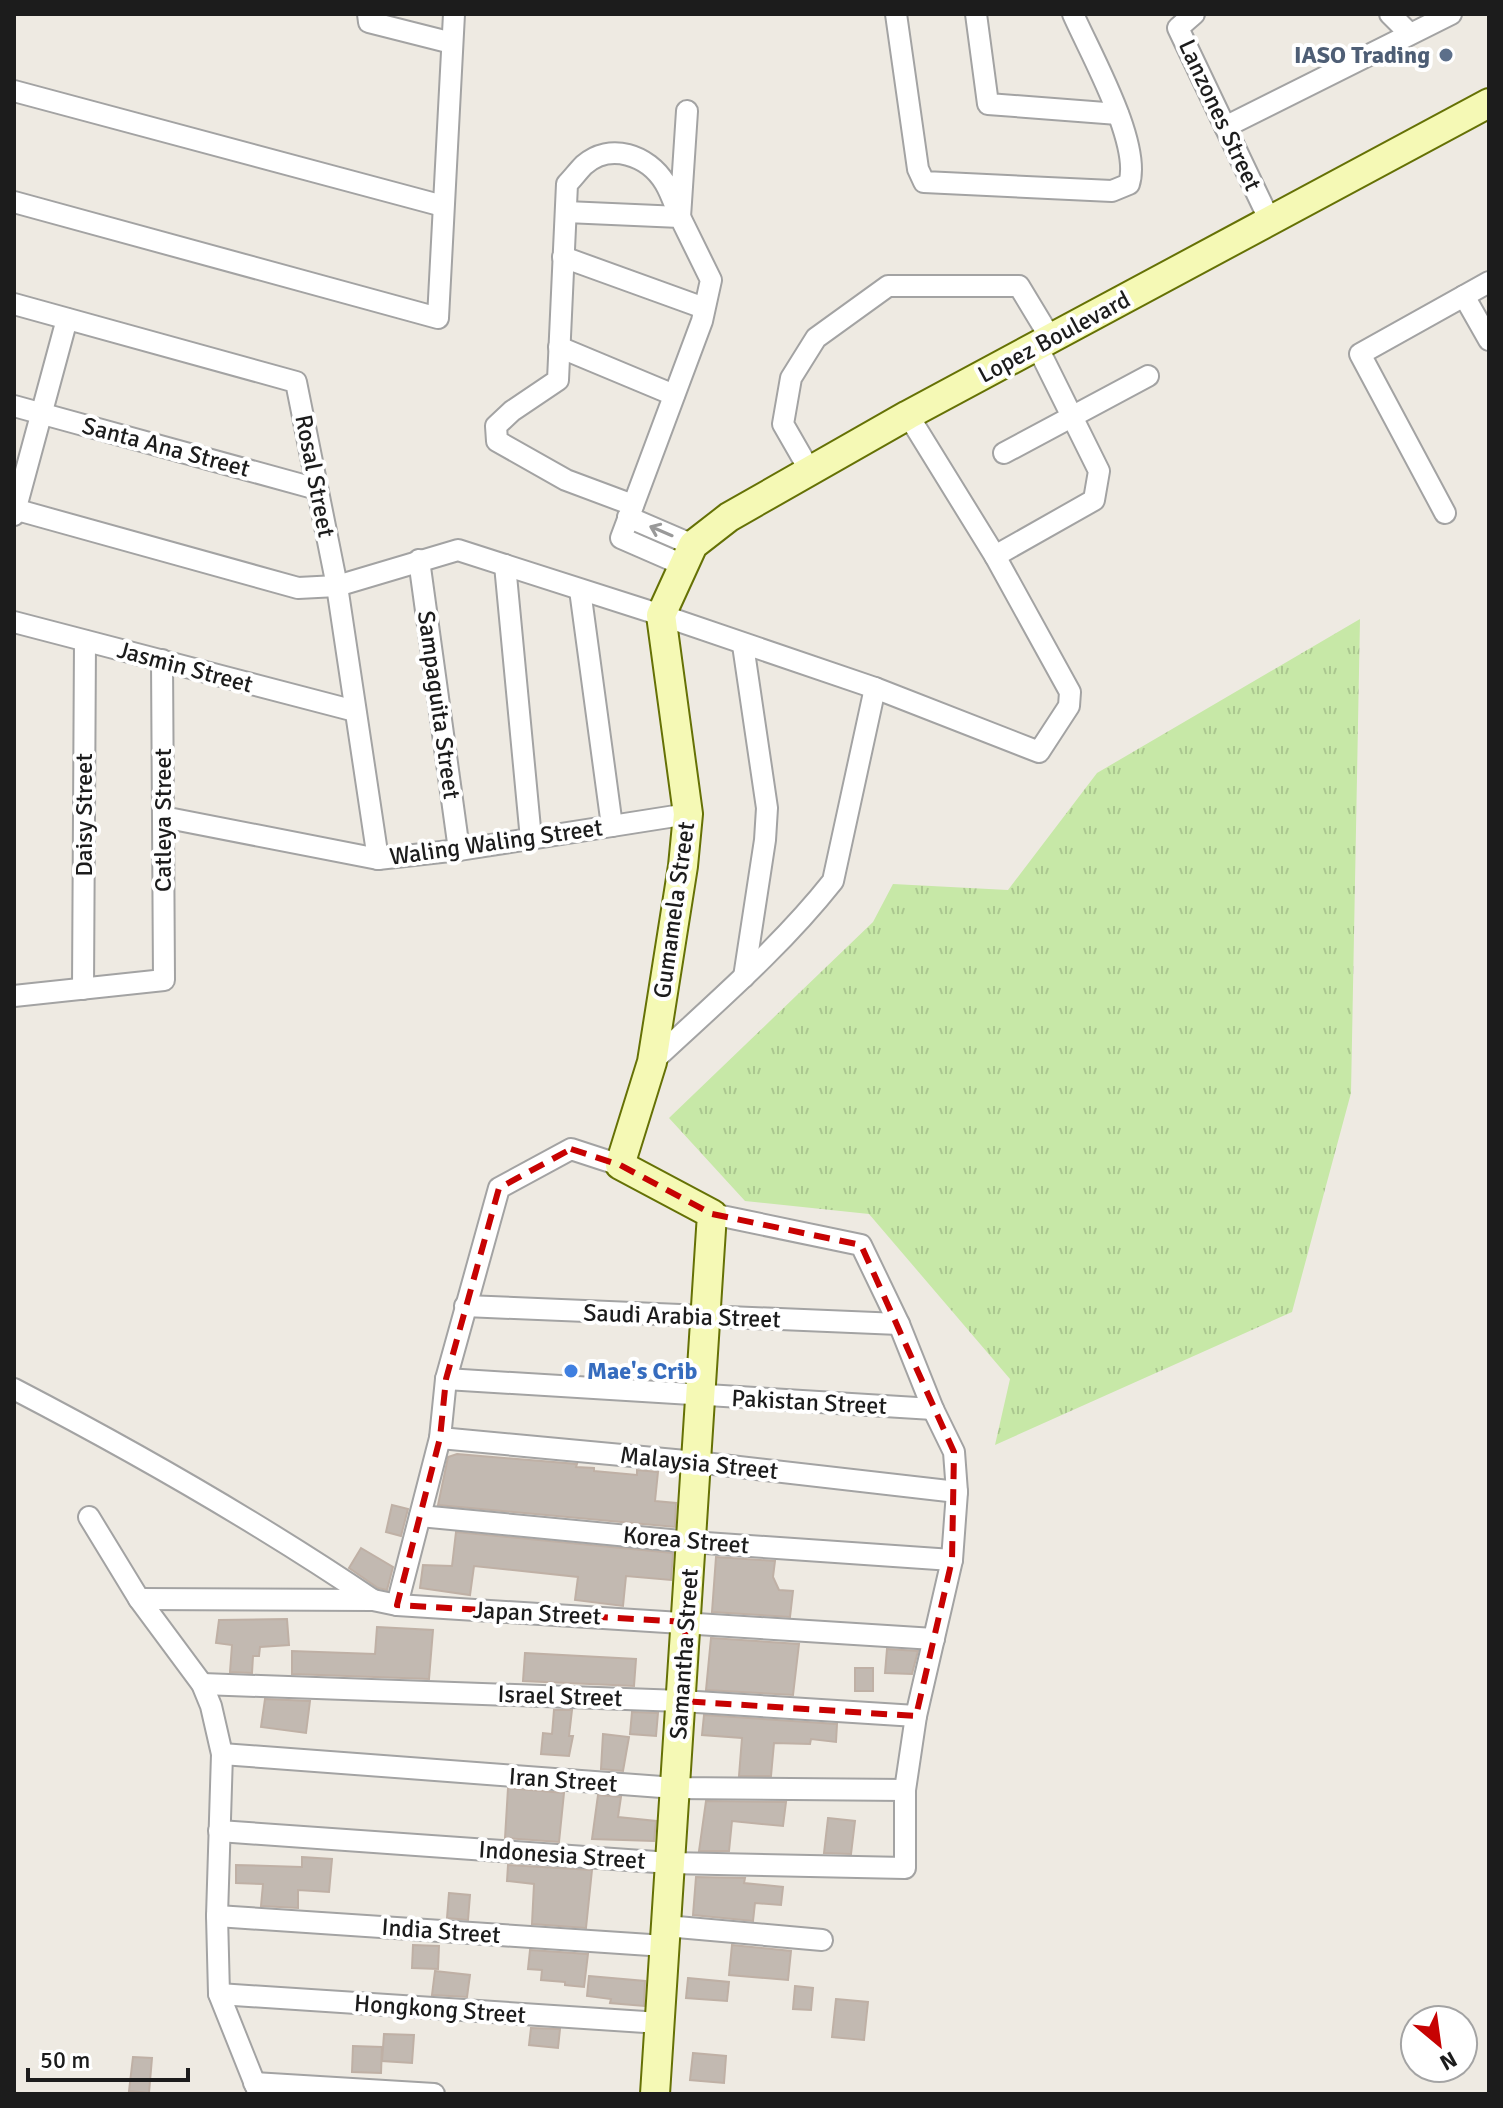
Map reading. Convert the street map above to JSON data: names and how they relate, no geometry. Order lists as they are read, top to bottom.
{
  "streets": {
    "street": [
      "Lanzones Street",
      "Lopez Boulevard",
      "Santa Ana Street",
      "Rosal Street",
      "Jasmin Street",
      "Sampaguita Street",
      "Daisy Street",
      "Catleya Street",
      "Waling Waling Street",
      "Gumamela Street",
      "Saudi Arabia Street",
      "Pakistan Street",
      "Malaysia Street",
      "Korea Street",
      "Japan Street",
      "Samantha Street",
      "Israel Street",
      "Iran Street",
      "Indonesia Street",
      "India Street",
      "Hongkong Street"
    ]
  },
  "crossings": [
    ["Lanzones Street", "Lopez Boulevard"],
    ["Lopez Boulevard", "Gumamela Street"],
    ["Santa Ana Street", "Rosal Street"],
    ["Rosal Street", "Jasmin Street"],
    ["Rosal Street", "Waling Waling Street"],
    ["Jasmin Street", "Daisy Street"],
    ["Jasmin Street", "Catleya Street"],
    ["Sampaguita Street", "Waling Waling Street"],
    ["Daisy Street", "Catleya Street"],
    ["Catleya Street", "Waling Waling Street"],
    ["Waling Waling Street", "Gumamela Street"],
    ["Saudi Arabia Street", "Samantha Street"],
    ["Pakistan Street", "Samantha Street"],
    ["Malaysia Street", "Samantha Street"],
    ["Korea Street", "Samantha Street"],
    ["Japan Street", "Samantha Street"],
    ["Samantha Street", "Israel Street"],
    ["Samantha Street", "Iran Street"],
    ["Samantha Street", "Indonesia Street"],
    ["Samantha Street", "India Street"],
    ["Samantha Street", "Hongkong Street"],
    ["Iran Street", "Indonesia Street"]
  ],
  "places": ["IASO Trading", "Mae's Crib"],
  "scale_bar": "50 m",
  "north": "bottom right"
}
